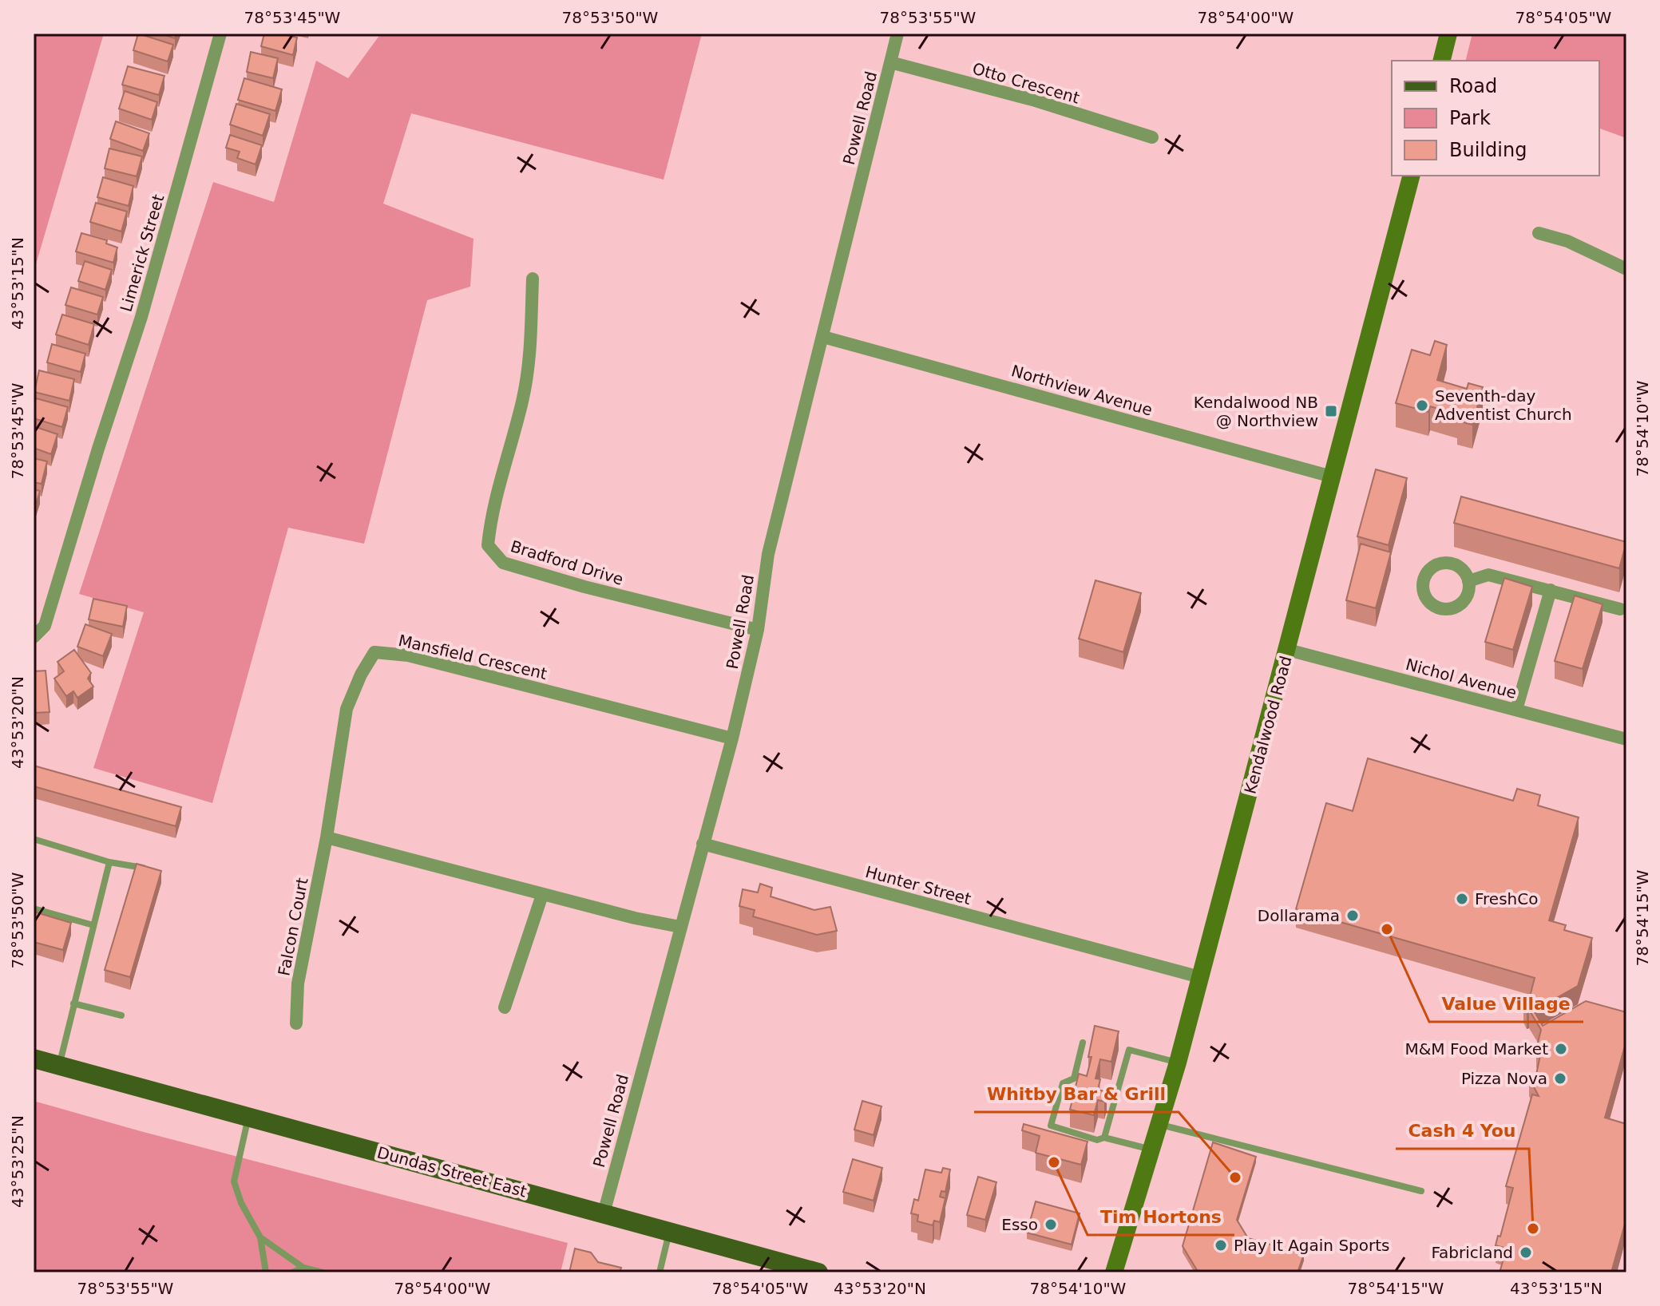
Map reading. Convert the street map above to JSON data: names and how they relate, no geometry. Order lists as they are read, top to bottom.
{
  "streets": {
    "main road": ["Dundas Street East"],
    "street": [
      "Otto Crescent",
      "Powell Road",
      "Limerick Street",
      "Northview Avenue",
      "Bradford Drive",
      "Mansfield Crescent",
      "Nichol Avenue",
      "Kendalwood Road",
      "Hunter Street",
      "Falcon Court"
    ]
  },
  "crossings": [
    ["Otto Crescent", "Powell Road"],
    ["Powell Road", "Northview Avenue"],
    ["Powell Road", "Bradford Drive"],
    ["Powell Road", "Mansfield Crescent"],
    ["Powell Road", "Hunter Street"],
    ["Powell Road", "Dundas Street East"],
    ["Northview Avenue", "Kendalwood Road"],
    ["Mansfield Crescent", "Falcon Court"],
    ["Nichol Avenue", "Kendalwood Road"],
    ["Kendalwood Road", "Hunter Street"]
  ],
  "places": {
    "other": [
      "Seventh-day Adventist Church",
      "FreshCo",
      "Dollarama",
      "Value Village",
      "M&M Food Market",
      "Pizza Nova",
      "Tim Hortons",
      "Whitby Bar & Grill",
      "Esso",
      "Cash 4 You",
      "Play It Again Sports",
      "Fabricland"
    ],
    "transit": ["Kendalwood NB @ Northview"]
  },
  "legend": ["Road", "Park", "Building"],
  "coordinates": [
    "78°53'45\"W",
    "78°53'50\"W",
    "78°53'55\"W",
    "78°54'00\"W",
    "78°54'05\"W",
    "43°53'15\"N",
    "78°54'10\"W",
    "43°53'20\"N",
    "78°54'15\"W",
    "43°53'25\"N"
  ]
}
